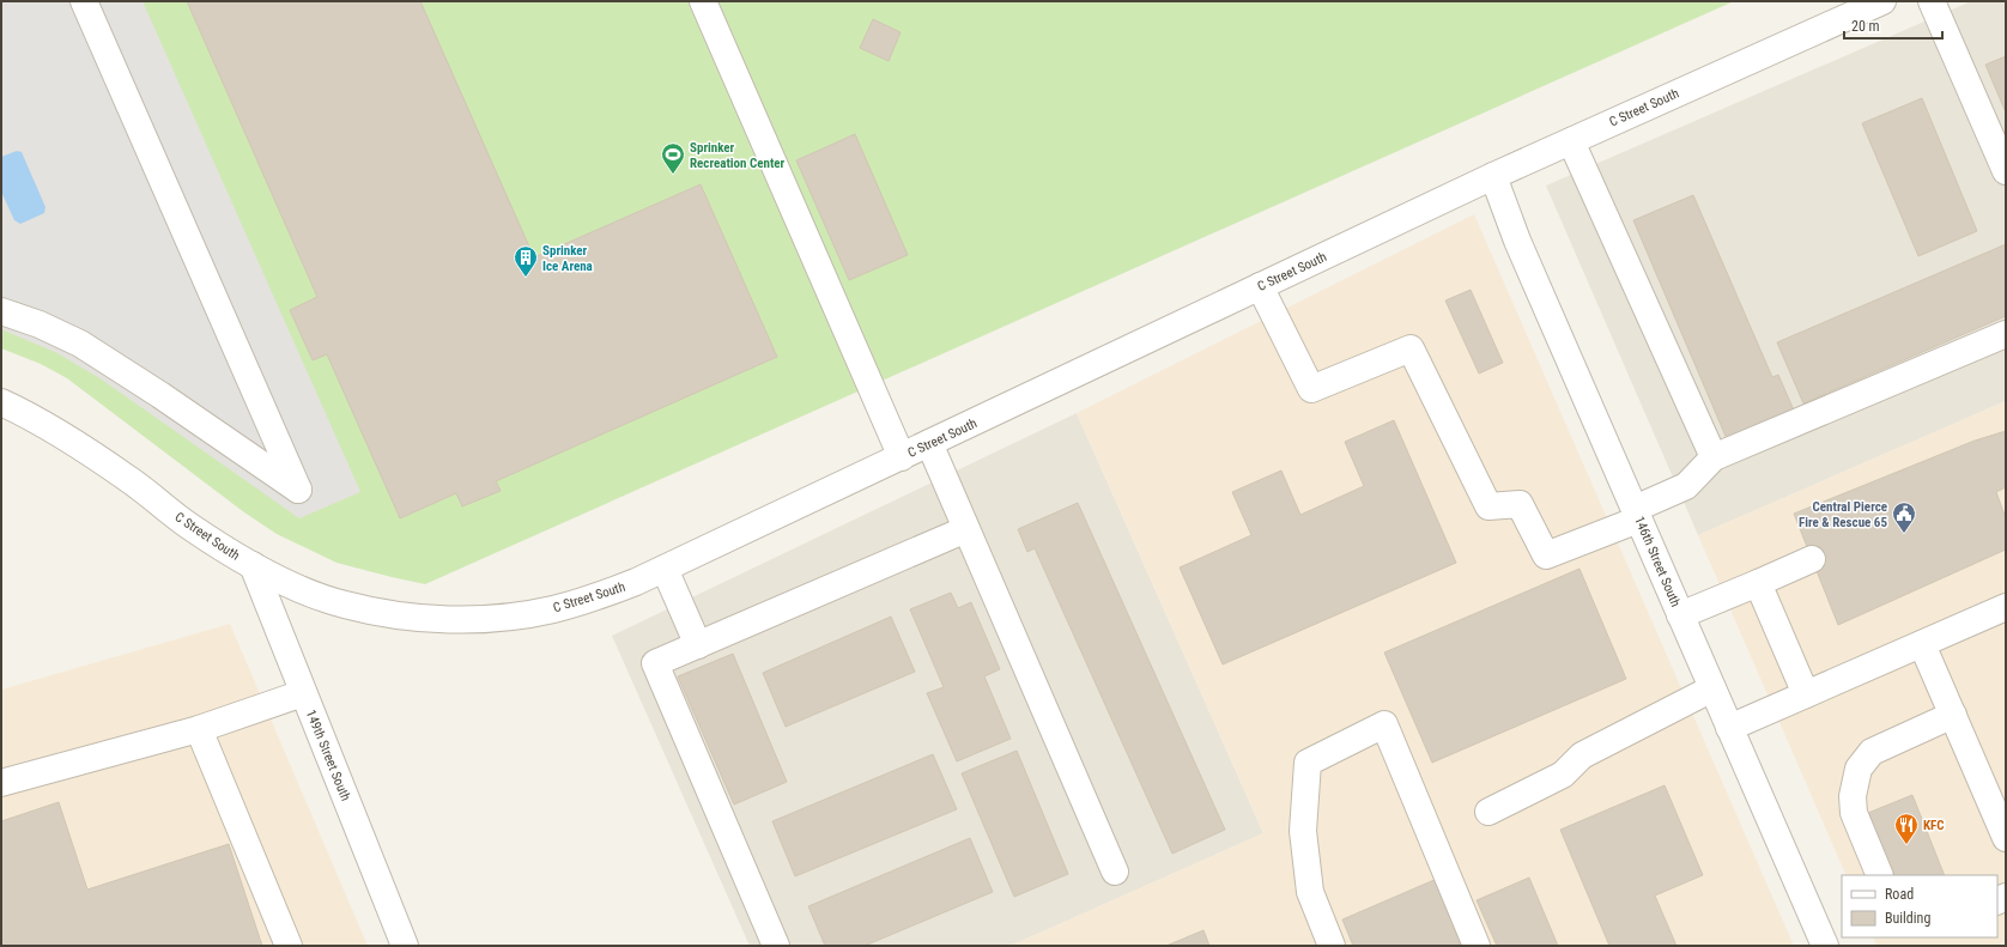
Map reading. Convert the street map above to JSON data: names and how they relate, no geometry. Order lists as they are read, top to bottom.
{
  "streets": {
    "street": ["C Street South", "146th Street South", "149th Street South"]
  },
  "crossings": [
    ["C Street South", "146th Street South"],
    ["C Street South", "149th Street South"]
  ],
  "places": {
    "sports": ["Sprinker Recreation Center"],
    "building": ["Sprinker Ice Arena"],
    "public building": ["Central Pierce Fire & Rescue 65"],
    "restaurant": ["KFC"]
  },
  "legend": ["Road", "Building"],
  "scale_bar": "20 m"
}
